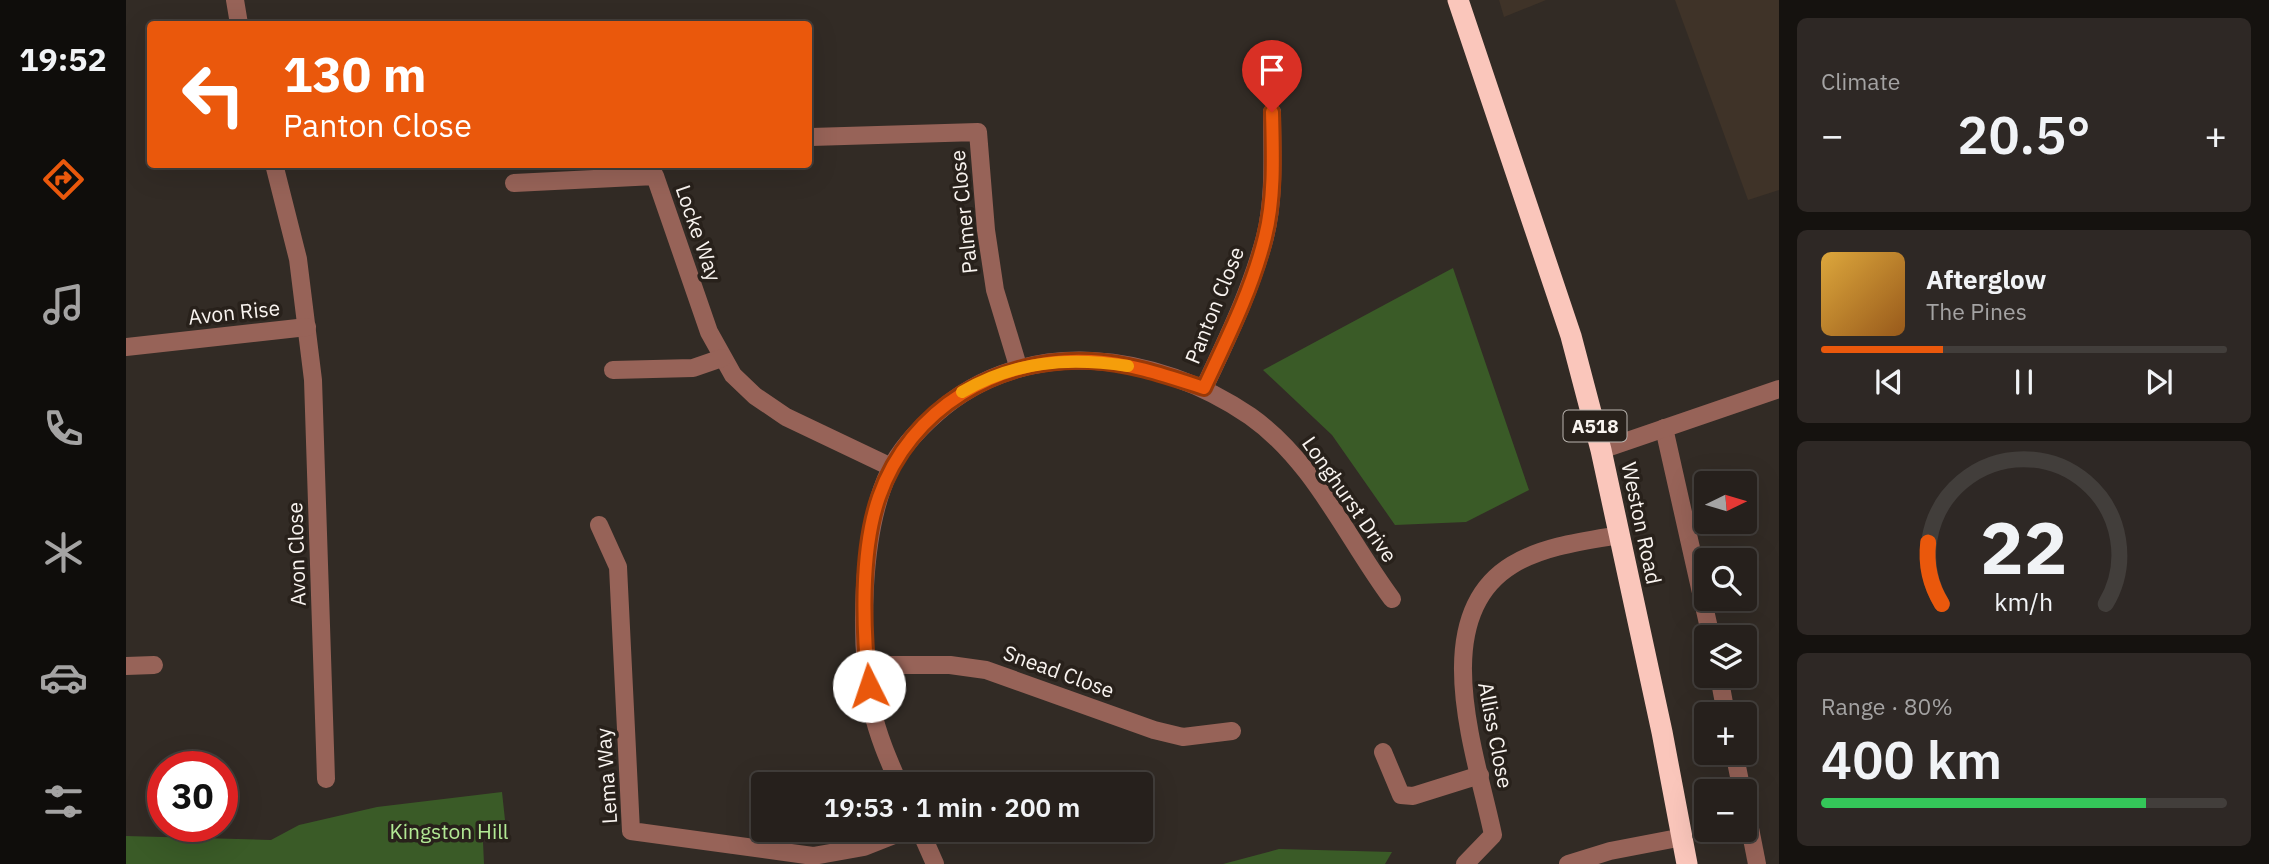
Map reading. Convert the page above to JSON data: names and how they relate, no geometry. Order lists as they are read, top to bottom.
{
  "streets": {
    "highway": ["A518", "Weston Road"],
    "street": [
      "Palmer Close",
      "Locke Way",
      "Panton Close",
      "Avon Rise",
      "Longhurst Drive",
      "Avon Close",
      "Snead Close",
      "Alliss Close",
      "Lema Way"
    ]
  },
  "crossings": [
    ["Palmer Close", "Longhurst Drive"],
    ["Locke Way", "Longhurst Drive"],
    ["Panton Close", "Longhurst Drive"],
    ["Avon Rise", "Avon Close"],
    ["Longhurst Drive", "Snead Close"],
    ["Weston Road", "Alliss Close"]
  ],
  "parks": ["Kingston Hill"],
  "north": "right",
  "page": {
    "tabs": "19:52",
    "tile": [
      "Climate",
      ["Range · 80%", "400 km"]
    ],
    "turn": ["130 m", "Panton Close"],
    "heat": ["−", "20.5°", "+"],
    "song": ["Afterglow", "The Pines"],
    "map_buttons": ["+", "−"],
    "limit": "30",
    "trip": "19:53 · 1 min · 200 m",
    "gauge": ["22", "km/h"]
  }
}
